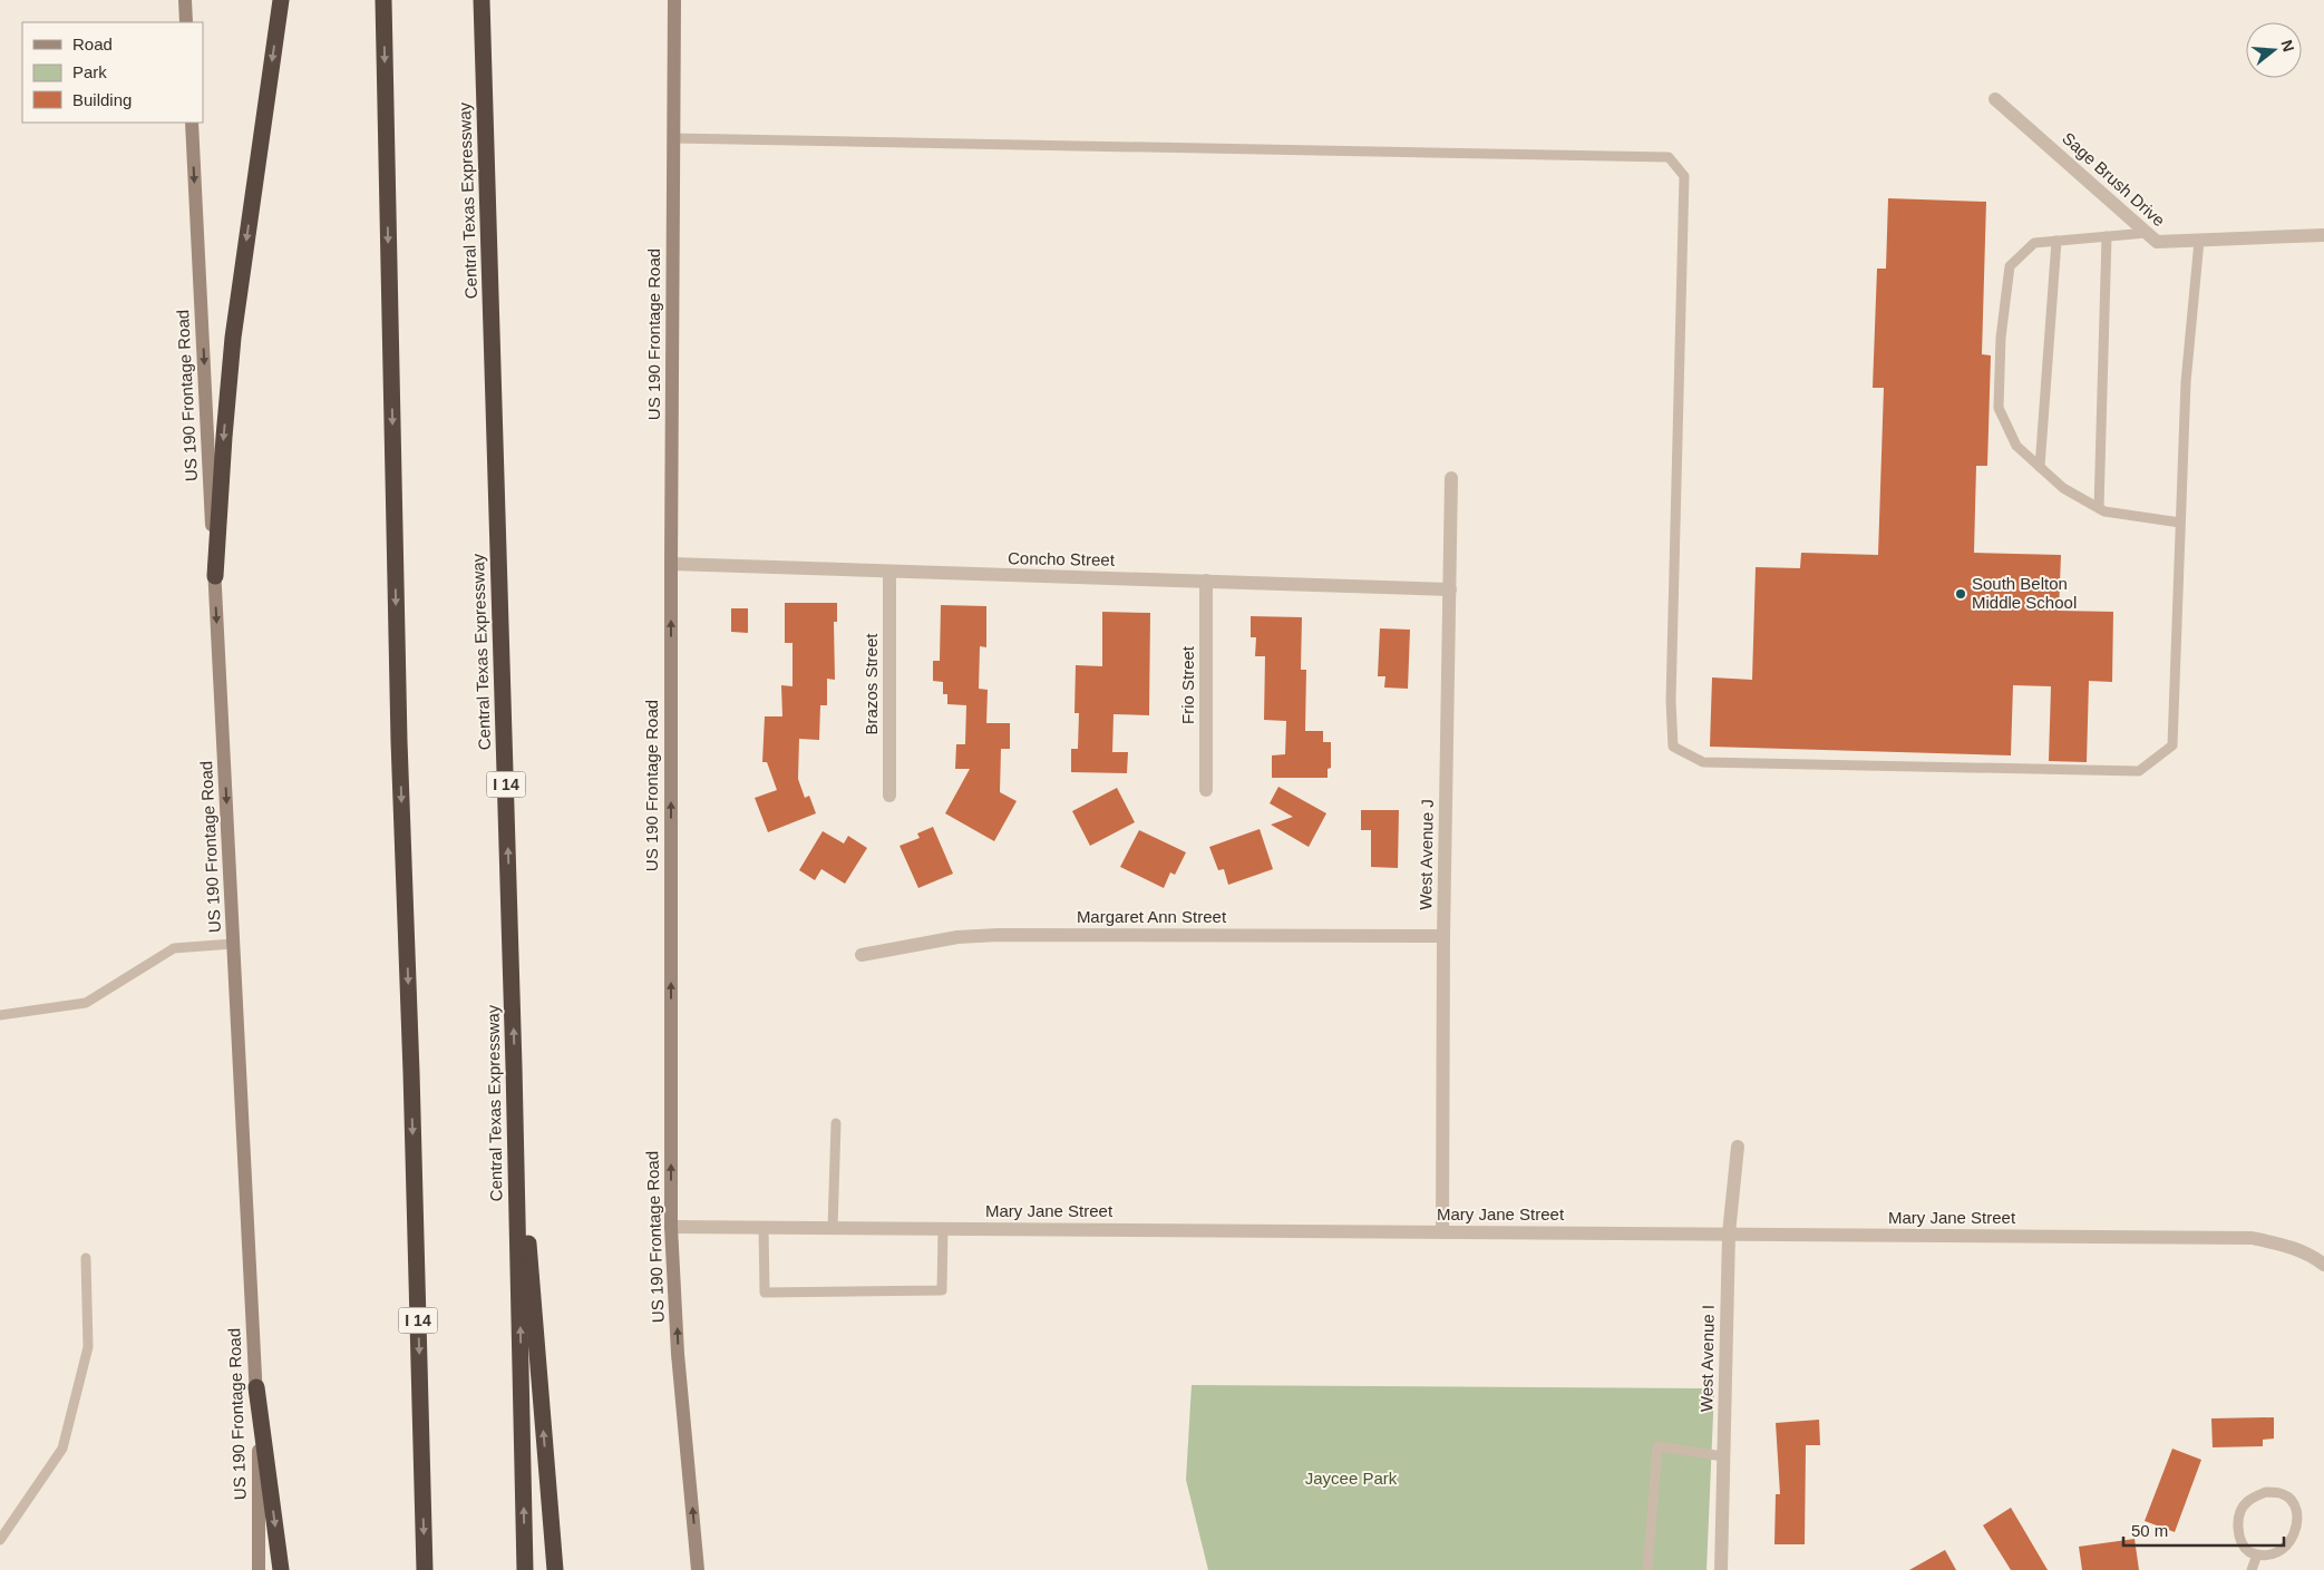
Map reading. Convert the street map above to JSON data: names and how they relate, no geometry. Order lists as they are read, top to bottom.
{
  "streets": {
    "highway": ["Central Texas Expressway", "I 14"],
    "main road": ["US 190 Frontage Road"],
    "street": [
      "Sage Brush Drive",
      "Concho Street",
      "Brazos Street",
      "Frio Street",
      "West Avenue J",
      "Margaret Ann Street",
      "Mary Jane Street",
      "West Avenue I"
    ]
  },
  "crossings": [
    ["US 190 Frontage Road", "Concho Street"],
    ["US 190 Frontage Road", "Mary Jane Street"],
    ["Concho Street", "Brazos Street"],
    ["Concho Street", "Frio Street"],
    ["Concho Street", "West Avenue J"],
    ["West Avenue J", "Margaret Ann Street"],
    ["West Avenue J", "Mary Jane Street"],
    ["Mary Jane Street", "West Avenue I"]
  ],
  "parks": ["Jaycee Park"],
  "places": ["South Belton Middle School"],
  "legend": ["Road", "Park", "Building"],
  "scale_bar": "50 m",
  "north": "right"
}
